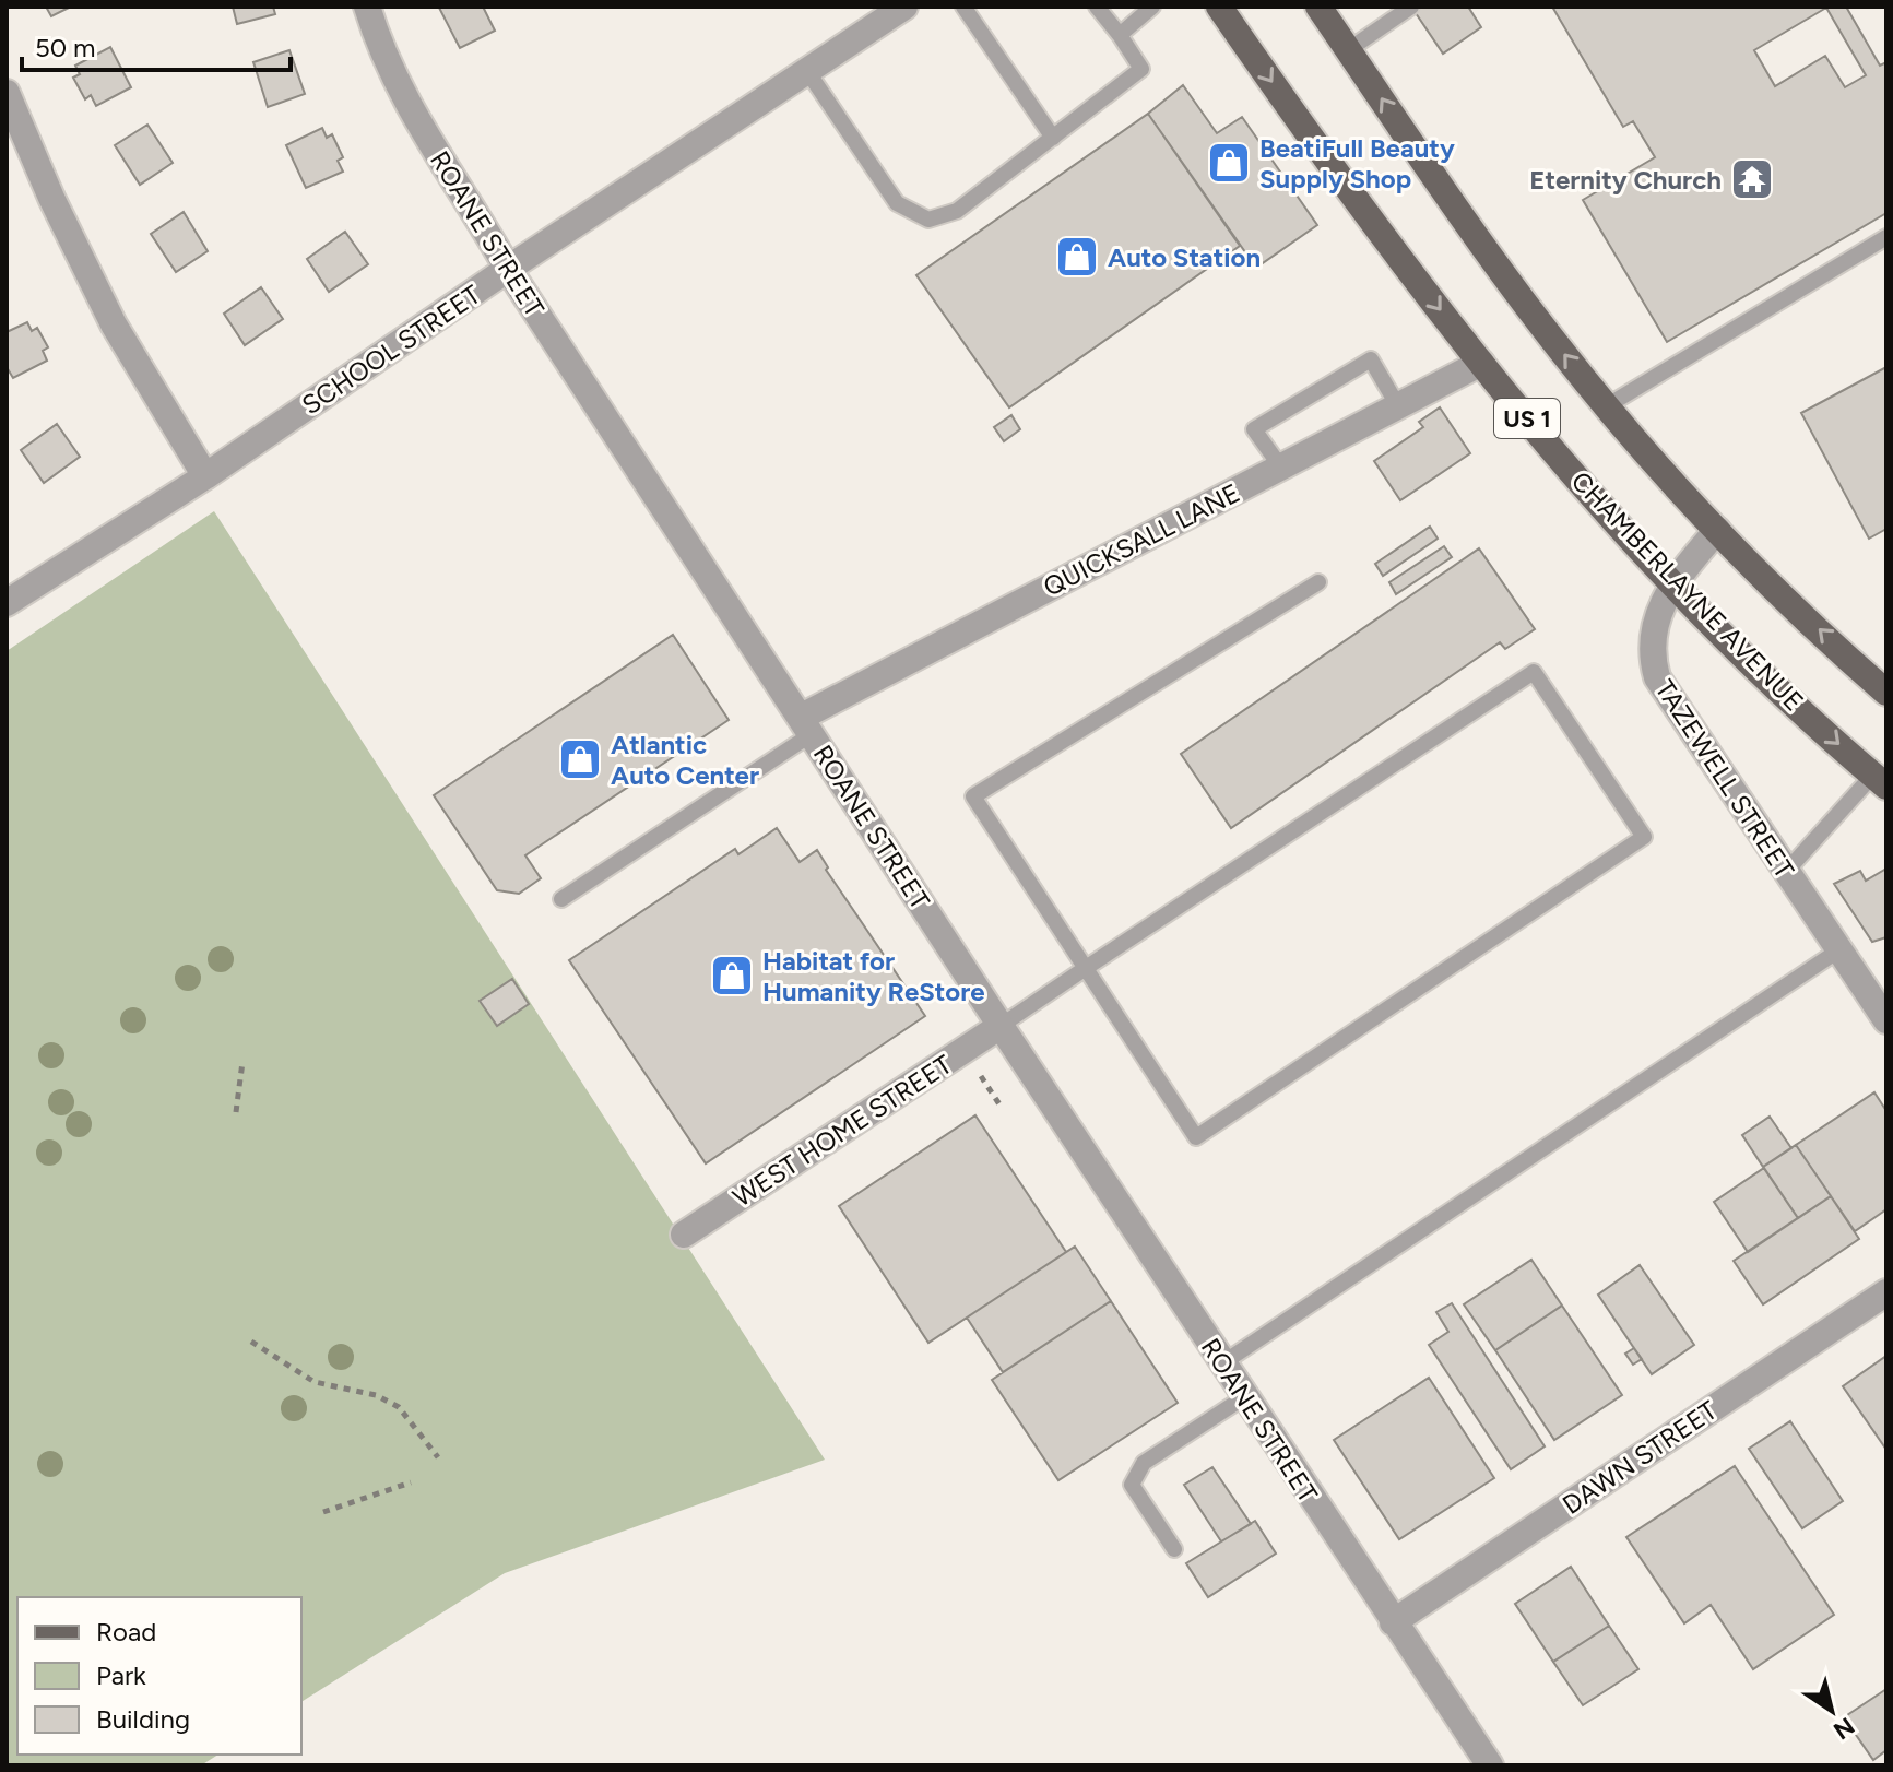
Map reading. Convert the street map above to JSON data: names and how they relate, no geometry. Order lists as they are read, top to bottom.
{
  "streets": {
    "main road": ["US 1", "CHAMBERLAYNE AVENUE"],
    "street": [
      "ROANE STREET",
      "SCHOOL STREET",
      "QUICKSALL LANE",
      "TAZEWELL STREET",
      "WEST HOME STREET",
      "DAWN STREET"
    ]
  },
  "crossings": [
    ["ROANE STREET", "SCHOOL STREET"],
    ["ROANE STREET", "QUICKSALL LANE"],
    ["ROANE STREET", "WEST HOME STREET"],
    ["ROANE STREET", "DAWN STREET"],
    ["US 1", "TAZEWELL STREET"],
    ["QUICKSALL LANE", "CHAMBERLAYNE AVENUE"],
    ["CHAMBERLAYNE AVENUE", "TAZEWELL STREET"]
  ],
  "places": {
    "shop": [
      "BeatiFull Beauty Supply Shop",
      "Auto Station",
      "Atlantic Auto Center",
      "Habitat for Humanity ReStore"
    ],
    "temple": ["Eternity Church"]
  },
  "legend": ["Road", "Park", "Building"],
  "scale_bar": "50 m",
  "north": "bottom right"
}
